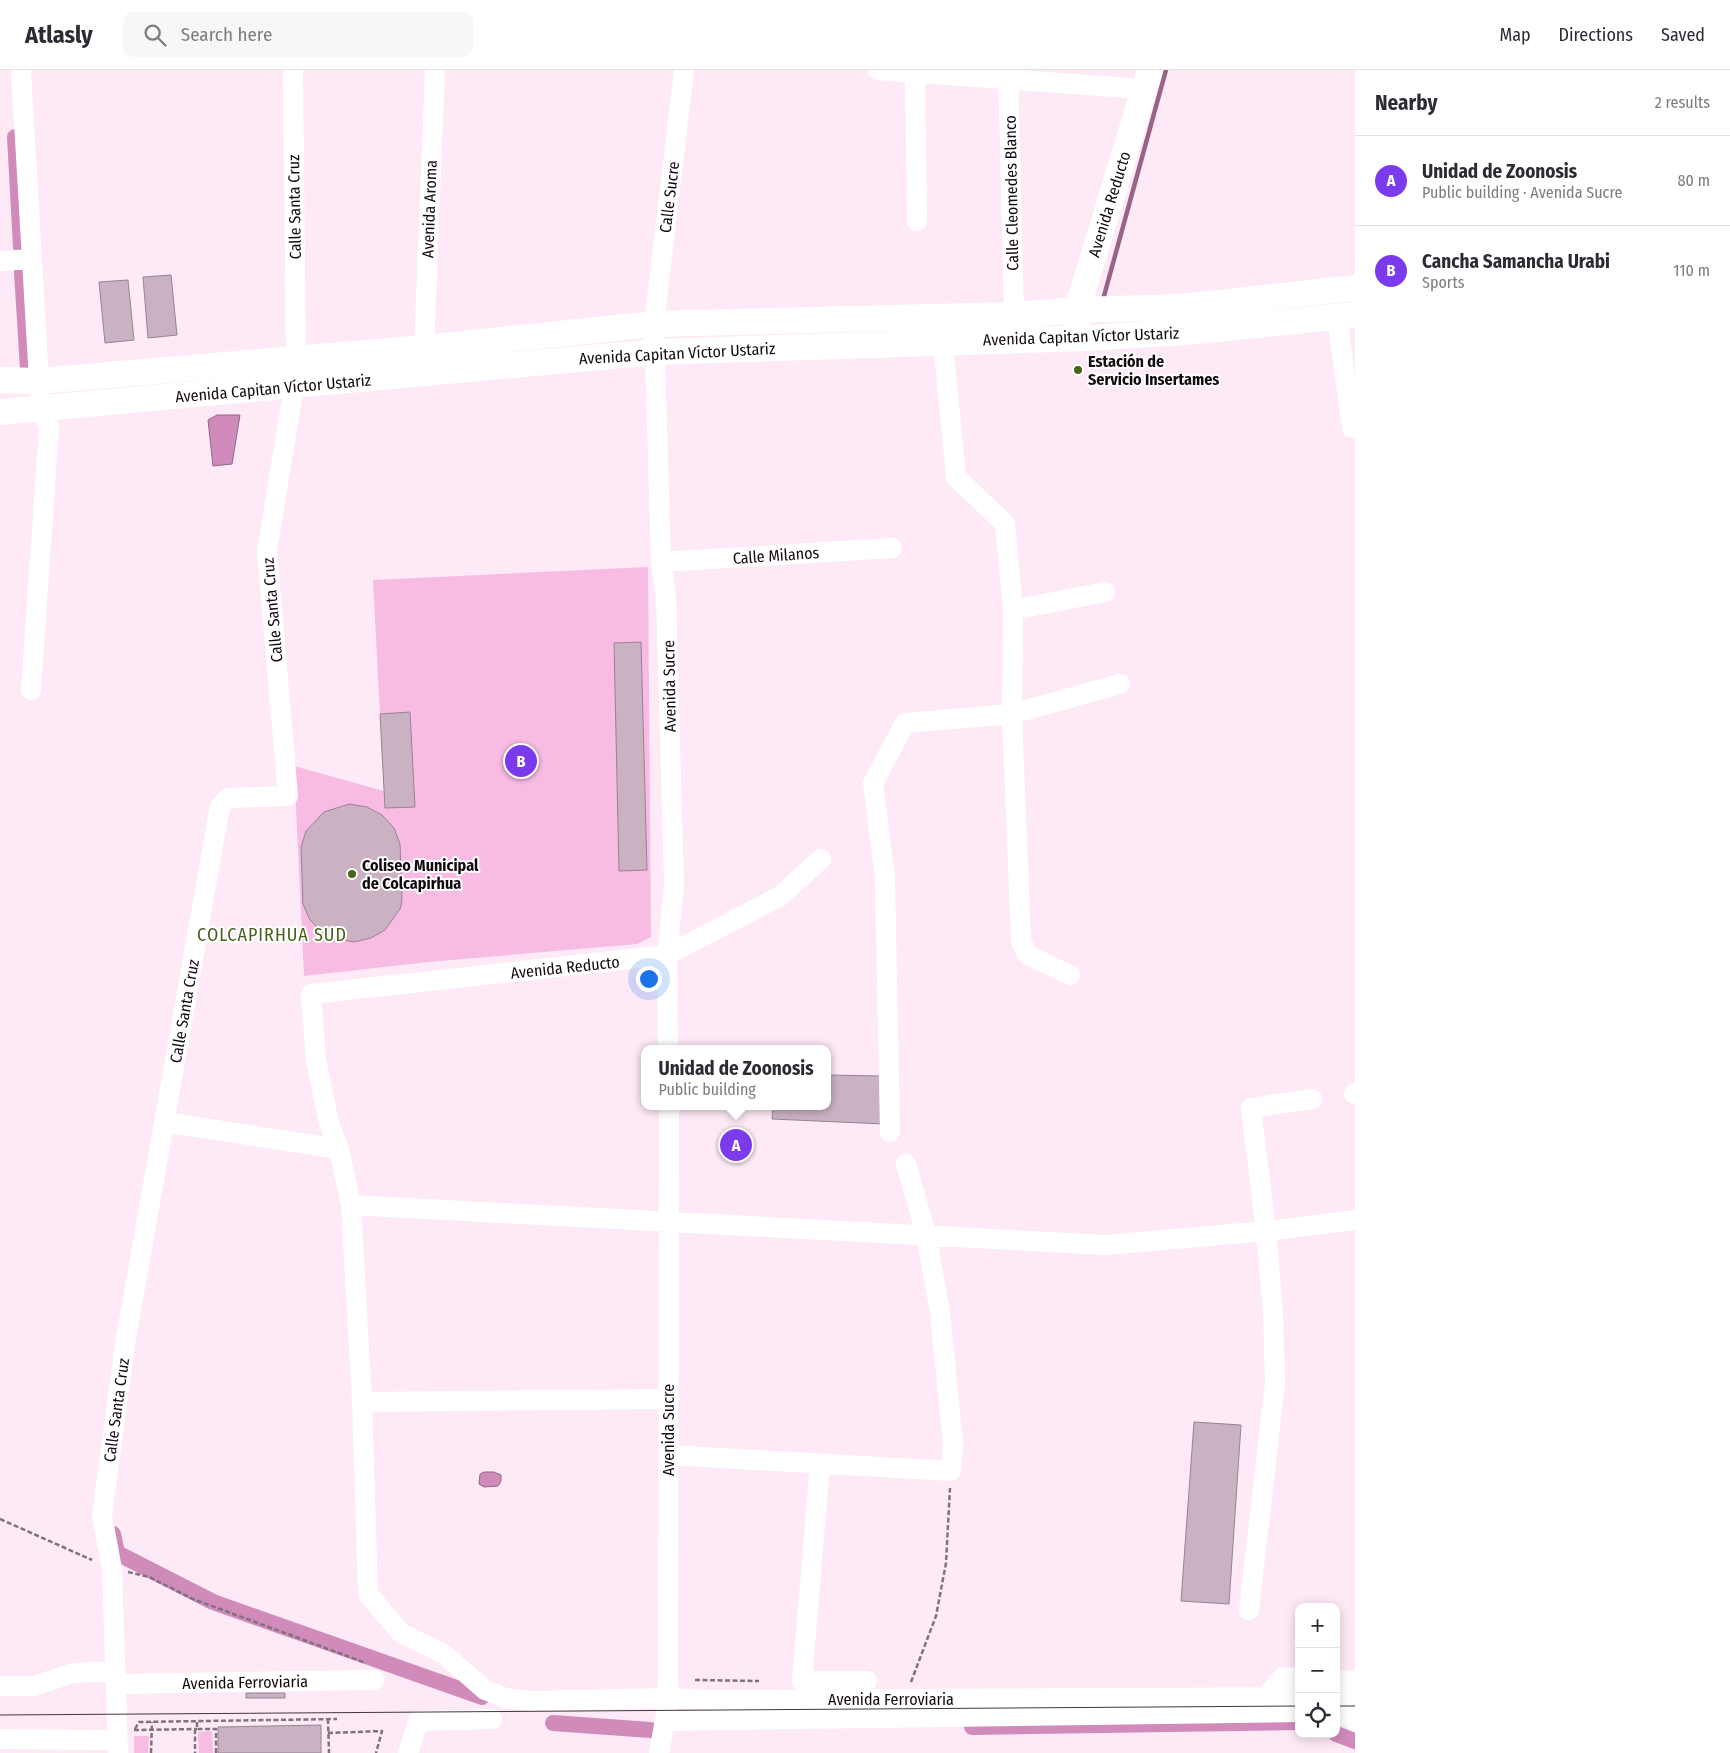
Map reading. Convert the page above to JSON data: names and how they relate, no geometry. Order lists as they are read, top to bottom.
{
  "streets": {
    "main road": ["Avenida Reducto", "Avenida Capitan Víctor Ustariz"],
    "street": [
      "Calle Cleomedes Blanco",
      "Calle Sucre",
      "Calle Santa Cruz",
      "Avenida Aroma",
      "Calle Milanos",
      "Avenida Sucre",
      "Avenida Ferroviaria"
    ]
  },
  "crossings": [
    ["Calle Cleomedes Blanco", "Avenida Capitan Víctor Ustariz"],
    ["Calle Sucre", "Avenida Capitan Víctor Ustariz"],
    ["Calle Sucre", "Avenida Sucre"],
    ["Avenida Reducto", "Avenida Capitan Víctor Ustariz"],
    ["Avenida Reducto", "Avenida Sucre"],
    ["Calle Santa Cruz", "Avenida Capitan Víctor Ustariz"],
    ["Calle Santa Cruz", "Avenida Ferroviaria"],
    ["Avenida Aroma", "Avenida Capitan Víctor Ustariz"],
    ["Avenida Capitan Víctor Ustariz", "Avenida Sucre"],
    ["Calle Milanos", "Avenida Sucre"],
    ["Avenida Sucre", "Avenida Ferroviaria"]
  ],
  "districts": ["COLCAPIRHUA SUD"],
  "places": ["Estación de Servicio Insertames", "Coliseo Municipal de Colcapirhua"],
  "page": {
    "header": "Atlasly",
    "search": "Search here",
    "nav": ["Map", "Directions", "Saved"],
    "heading": ["Nearby", "2 results"],
    "list": [
      {
        "mark": "A",
        "name": "Unidad de Zoonosis",
        "note": "Public building · Avenida Sucre",
        "value": "80 m"
      },
      {
        "mark": "B",
        "name": "Cancha Samancha Urabi",
        "note": "Sports",
        "value": "110 m"
      }
    ],
    "pins": ["B", "A"],
    "popup": ["Unidad de Zoonosis", "Public building"],
    "map_buttons": ["+", "−"]
  }
}
